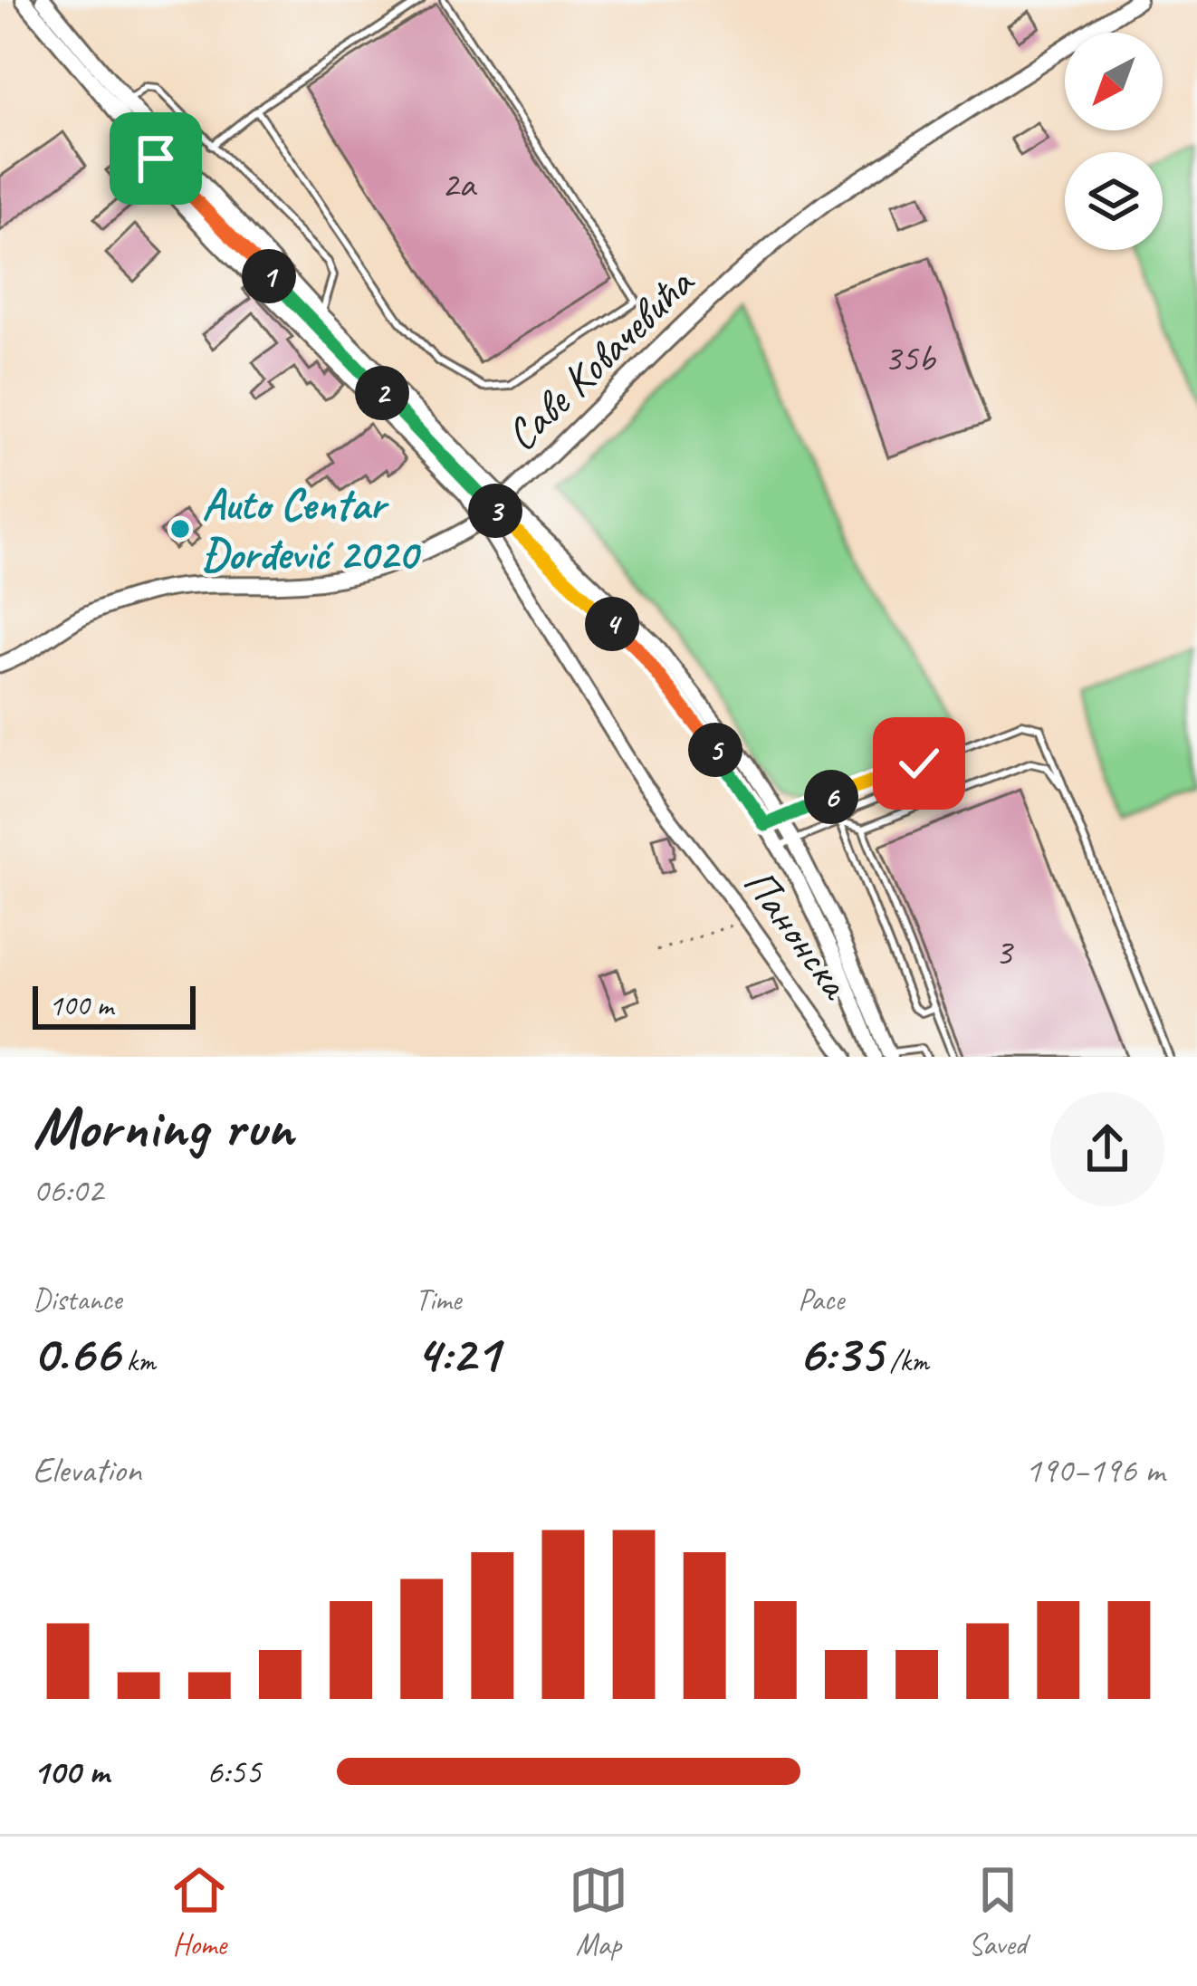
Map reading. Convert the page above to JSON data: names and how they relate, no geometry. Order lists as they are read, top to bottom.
{
  "streets": {
    "street": ["Саве Ковачевића", "Панонска"]
  },
  "crossings": [
    ["Саве Ковачевића", "Панонска"]
  ],
  "places": ["Auto Centar Đorđević 2020"],
  "house_numbers": ["2a", "35b", "3"],
  "scale_bar": "100 m",
  "north": "bottom left",
  "page": {
    "pins": [
      "1",
      "2",
      "3",
      "4",
      "5",
      "6"
    ],
    "scale": "100 m",
    "heading": ["Morning run", "06:02"],
    "stats": [
      ["Distance", "0.66 km"],
      ["Time", "4:21"],
      ["Pace", "6:35 /km"]
    ],
    "chart": ["Elevation", "190–196 m"],
    "list": [
      {
        "name": "100 m",
        "note": "6:55"
      }
    ],
    "tabs": ["Home", "Map", "Saved"]
  }
}
